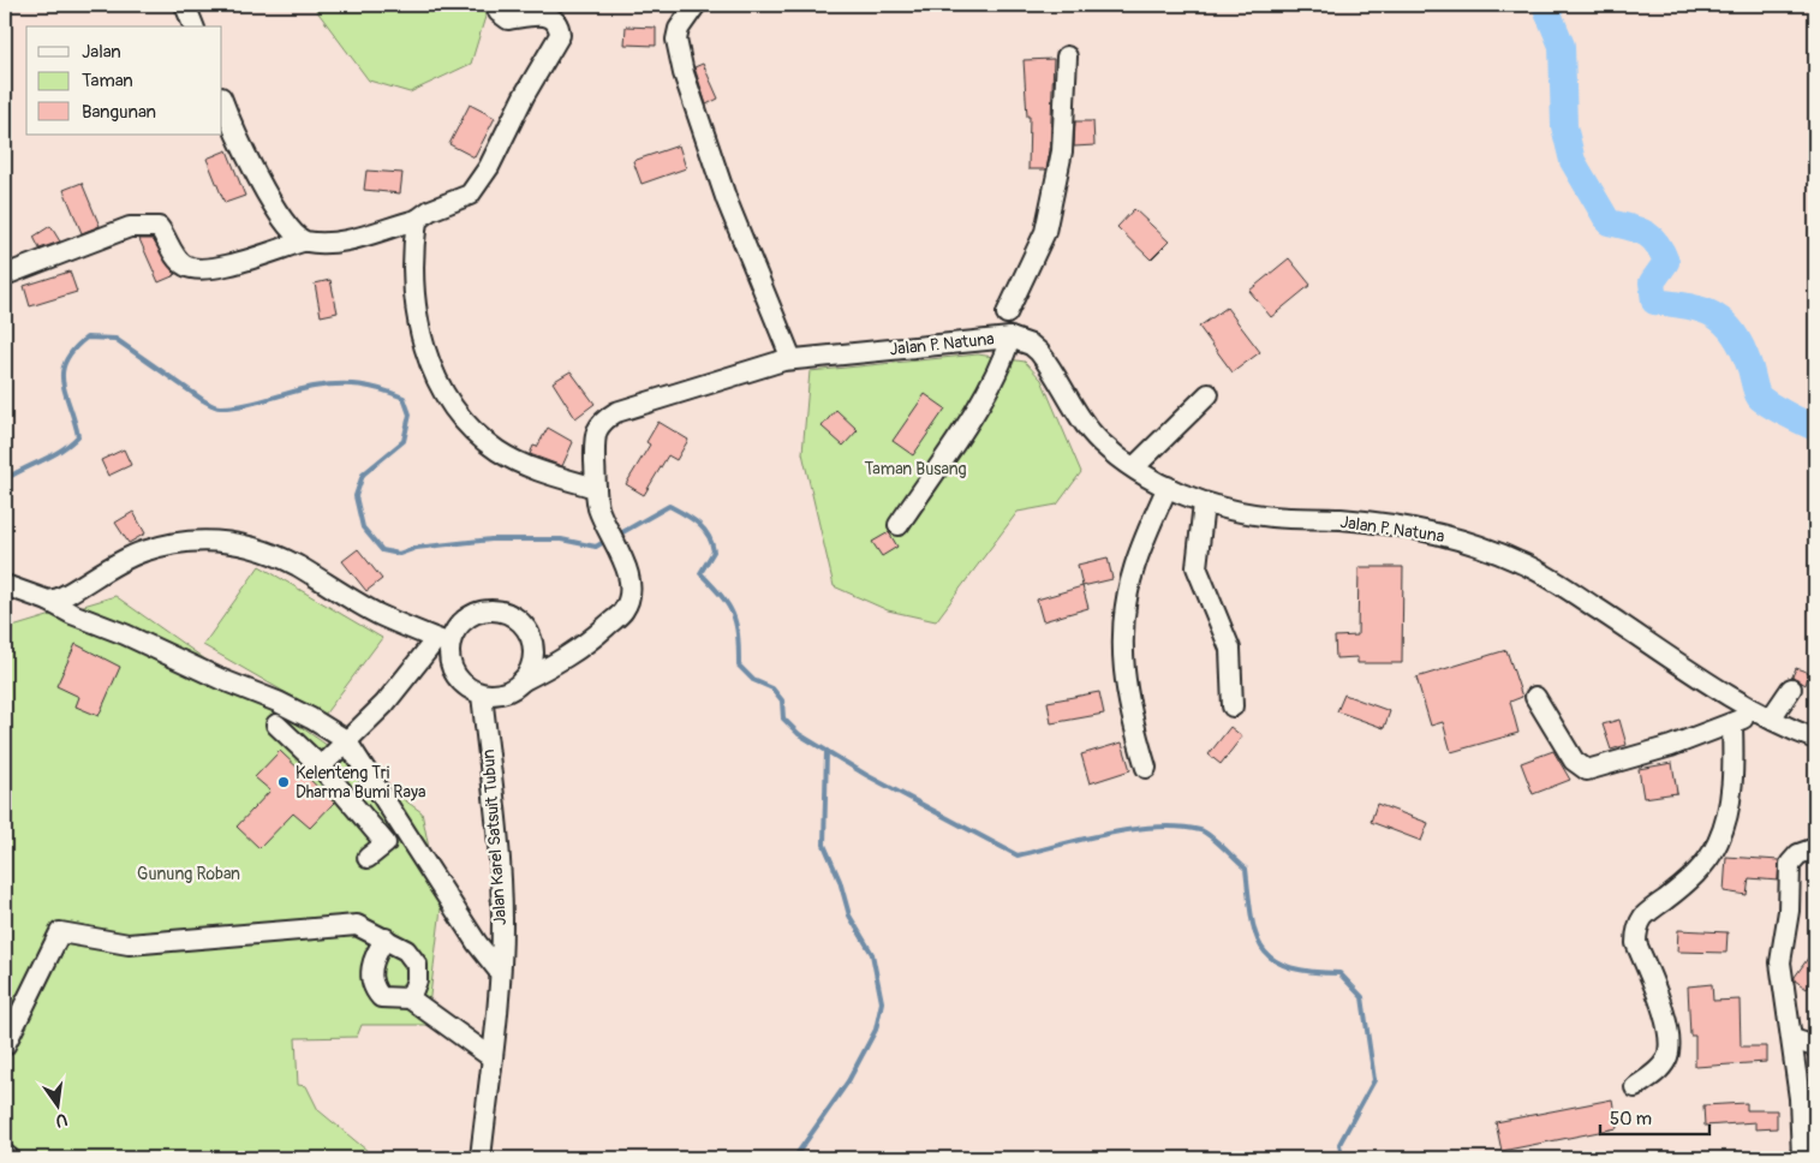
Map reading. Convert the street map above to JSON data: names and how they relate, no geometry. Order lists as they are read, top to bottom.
{
  "streets": {
    "street": ["Jalan P. Natuna", "Jalan Karel Satsuit Tubun"]
  },
  "crossings": [
    ["Jalan P. Natuna", "Jalan Karel Satsuit Tubun"]
  ],
  "parks": ["Taman Busang", "Gunung Roban"],
  "places": ["Kelenteng Tri Dharma Bumi Raya"],
  "legend": ["Jalan", "Taman", "Bangunan"],
  "scale_bar": "50 m",
  "north": "bottom"
}
